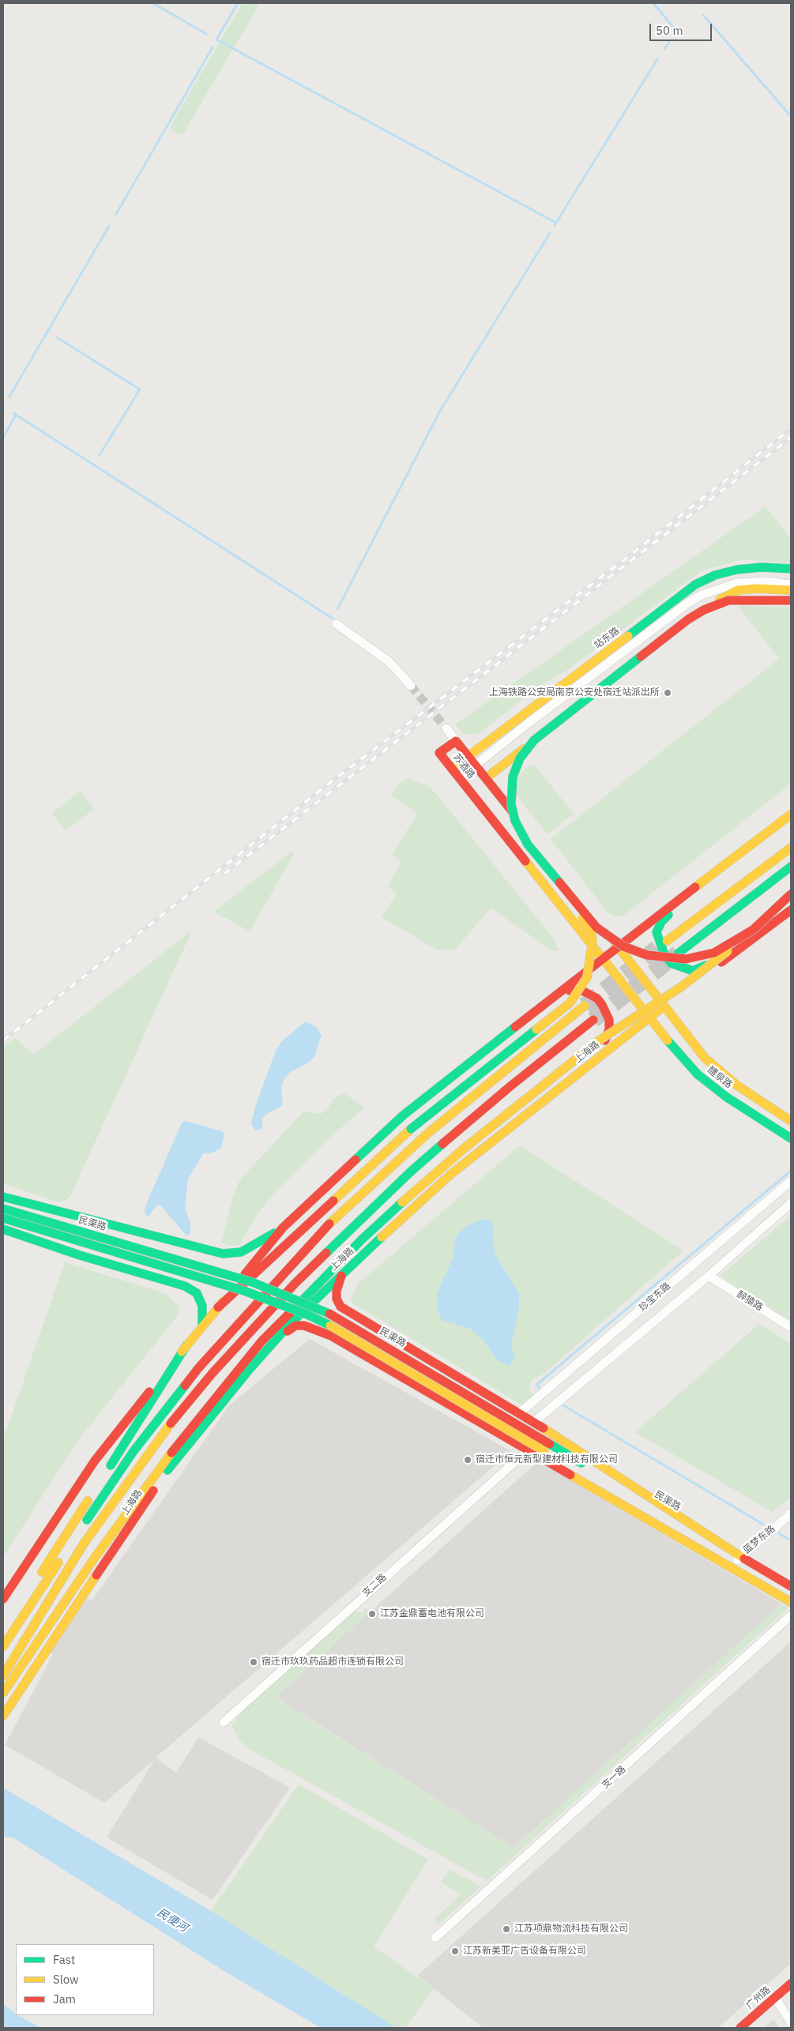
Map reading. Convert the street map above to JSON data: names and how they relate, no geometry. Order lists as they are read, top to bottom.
{
  "streets": {
    "main road": [
      "站东路",
      "苏酒路",
      "上海路",
      "醴泉路",
      "民渠路",
      "广州路"
    ],
    "street": [
      "珍宝东路",
      "醉猿路",
      "蓝梦东路",
      "支二路",
      "支一路"
    ]
  },
  "crossings": [
    ["站东路", "苏酒路"],
    ["苏酒路", "上海路"],
    ["苏酒路", "醴泉路"],
    ["上海路", "醴泉路"],
    ["上海路", "民渠路"],
    ["民渠路", "珍宝东路"],
    ["民渠路", "蓝梦东路"],
    ["民渠路", "支二路"],
    ["珍宝东路", "醉猿路"]
  ],
  "water": ["民便河"],
  "places": [
    "上海铁路公安局南京公安处宿迁站派出所",
    "宿迁市恒元新型建材科技有限公司",
    "江苏金鼎蓄电池有限公司",
    "宿迁市玖玖药品超市连锁有限公司",
    "江苏项鼎物流科技有限公司",
    "江苏新美亚广告设备有限公司"
  ],
  "legend": ["Fast", "Slow", "Jam"],
  "scale_bar": "50 m"
}
